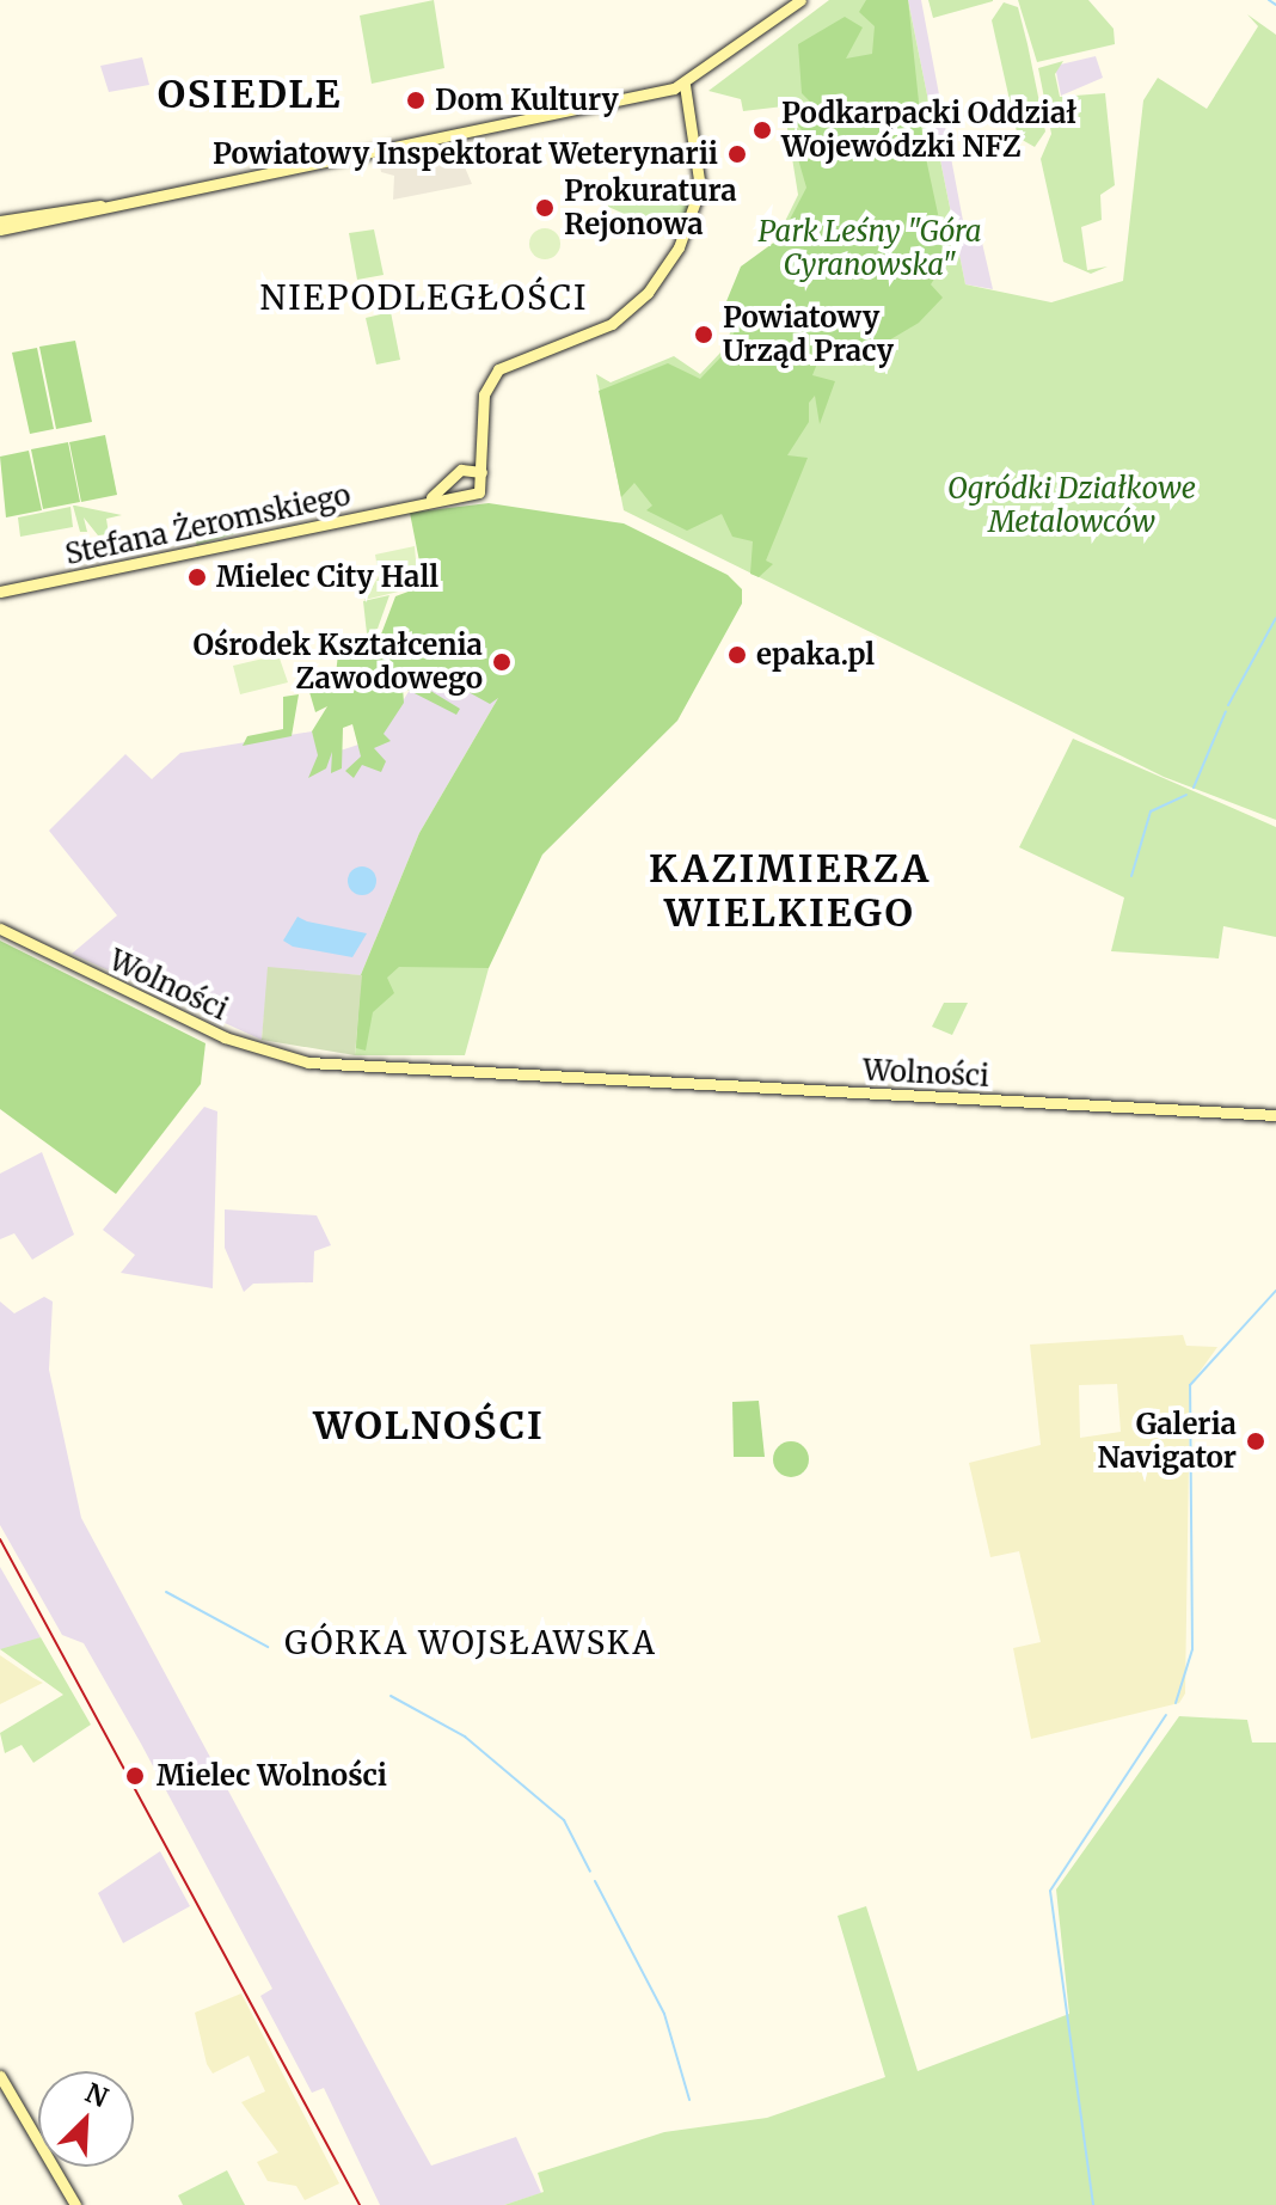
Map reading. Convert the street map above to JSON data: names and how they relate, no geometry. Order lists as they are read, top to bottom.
{
  "streets": {
    "street": ["Stefana Żeromskiego", "Wolności"]
  },
  "districts": [
    "OSIEDLE",
    "NIEPODLEGŁOŚCI",
    "KAZIMIERZA WIELKIEGO",
    "WOLNOŚCI",
    "GÓRKA WOJSŁAWSKA"
  ],
  "parks": ["Park Leśny \"Góra Cyranowska\"", "Ogródki Działkowe Metalowców"],
  "places": [
    "Dom Kultury",
    "Podkarpacki Oddział Wojewódzki NFZ",
    "Powiatowy Inspektorat Weterynarii",
    "Prokuratura Rejonowa",
    "Powiatowy Urząd Pracy",
    "Mielec City Hall",
    "epaka.pl",
    "Ośrodek Kształcenia Zawodowego",
    "Galeria Navigator",
    "Mielec Wolności"
  ],
  "north": "top right"
}
